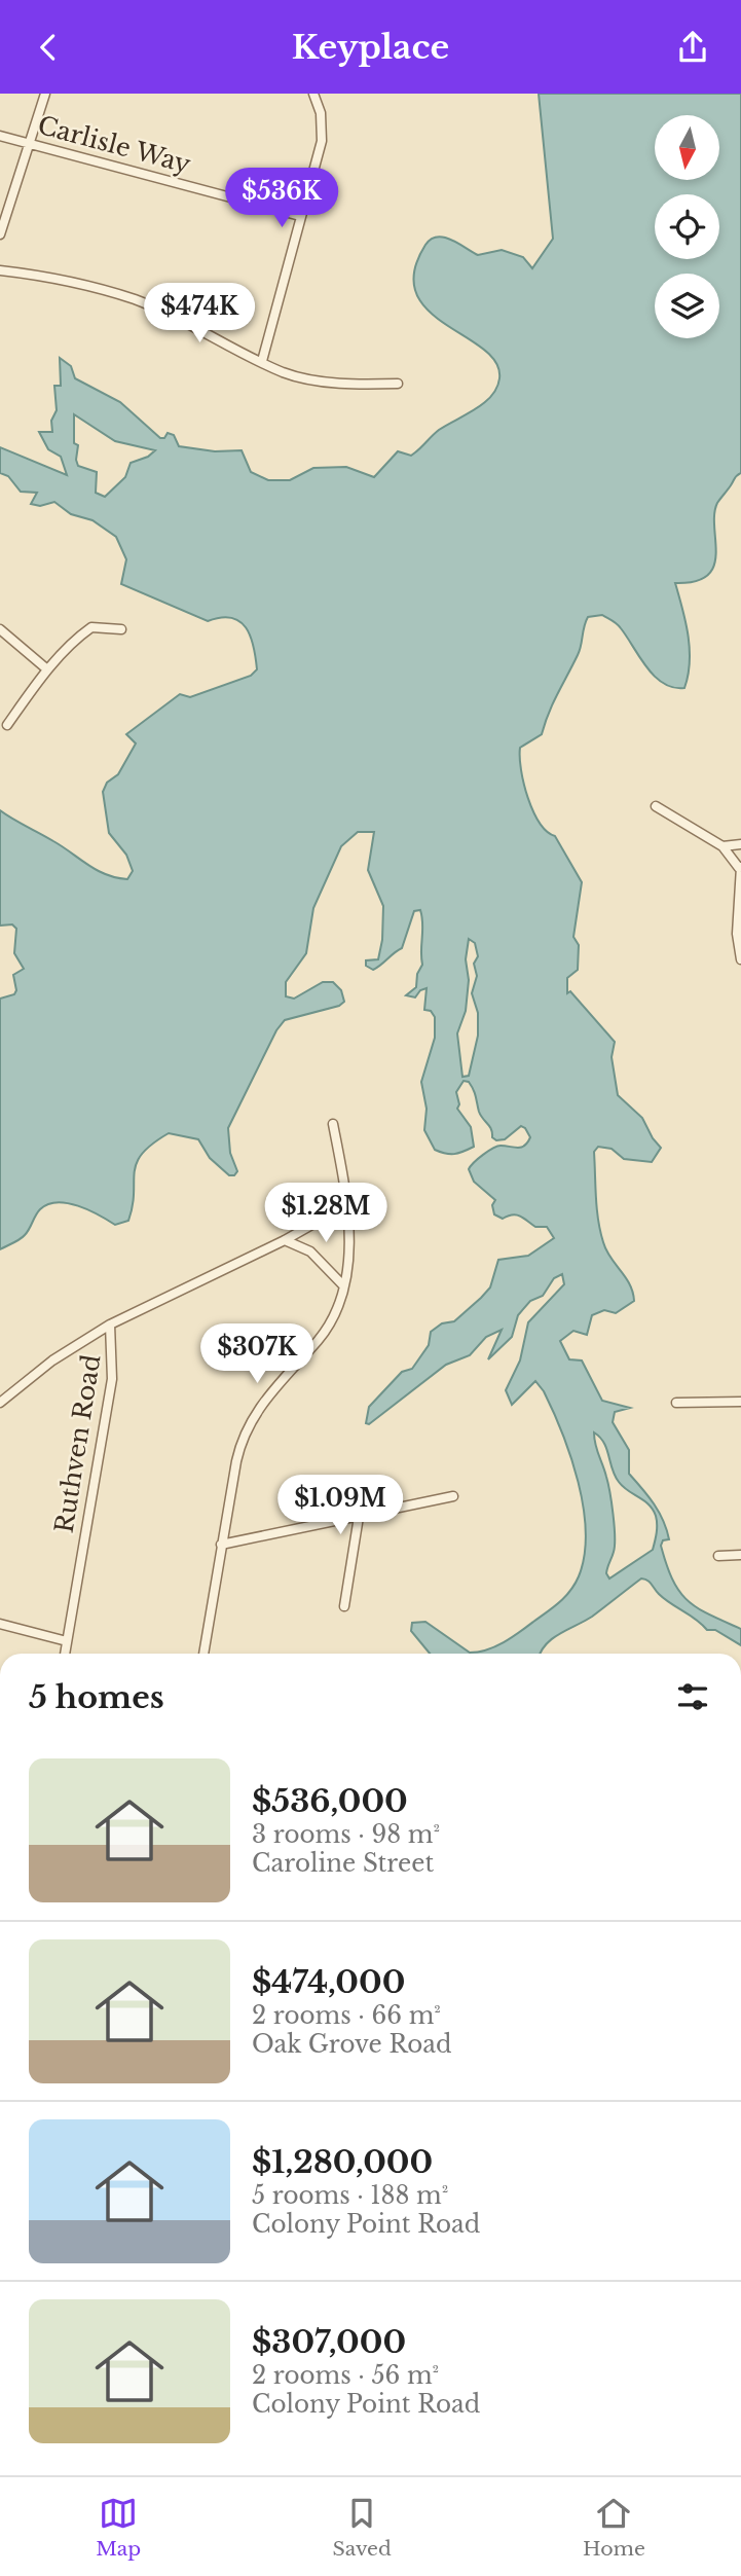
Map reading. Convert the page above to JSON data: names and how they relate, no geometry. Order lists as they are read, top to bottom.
{
  "streets": {
    "street": ["Carlisle Way", "Ruthven Road"]
  },
  "north": "bottom",
  "page": {
    "header": "Keyplace",
    "price": [
      "$536K",
      "$474K",
      "$1.28M",
      "$307K",
      "$1.09M"
    ],
    "heading": "5 homes",
    "list": [
      {
        "name": "$536,000",
        "note": "3 rooms · 98 m² · Caroline Street"
      },
      {
        "name": "$474,000",
        "note": "2 rooms · 66 m² · Oak Grove Road"
      },
      {
        "name": "$1,280,000",
        "note": "5 rooms · 188 m² · Colony Point Road"
      },
      {
        "name": "$307,000",
        "note": "2 rooms · 56 m² · Colony Point Road"
      }
    ],
    "tabs": ["Map", "Saved", "Home"]
  }
}
